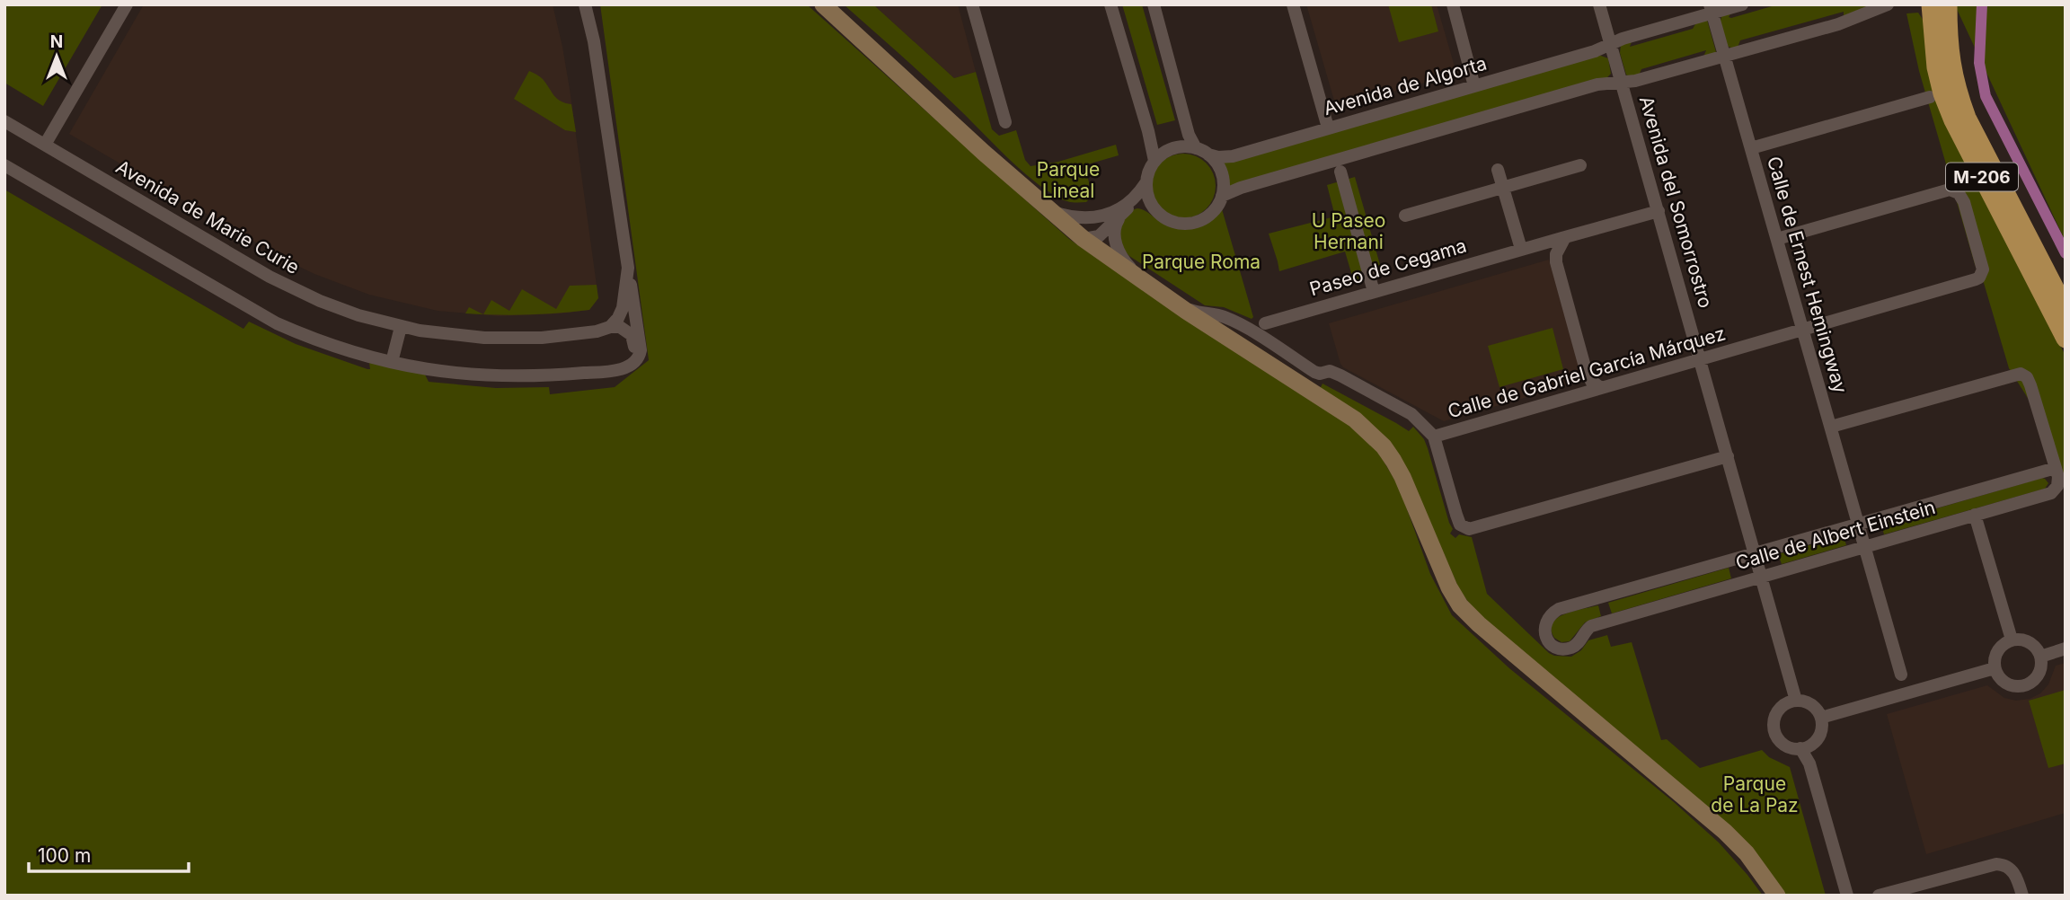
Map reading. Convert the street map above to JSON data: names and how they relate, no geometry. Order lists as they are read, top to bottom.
{
  "streets": {
    "main road": ["M-206"],
    "street": [
      "Avenida de Algorta",
      "Avenida del Somorrostro",
      "Avenida de Marie Curie",
      "Paseo de Cegama",
      "Calle de Ernest Hemingway",
      "Calle de Gabriel García Márquez",
      "Calle de Albert Einstein"
    ]
  },
  "crossings": [
    ["Avenida de Algorta", "Avenida del Somorrostro"],
    ["Avenida de Algorta", "Calle de Ernest Hemingway"],
    ["Avenida del Somorrostro", "Paseo de Cegama"],
    ["Avenida del Somorrostro", "Calle de Gabriel García Márquez"],
    ["Avenida del Somorrostro", "Calle de Albert Einstein"],
    ["Calle de Ernest Hemingway", "Calle de Gabriel García Márquez"],
    ["Calle de Ernest Hemingway", "Calle de Albert Einstein"]
  ],
  "parks": [
    "Parque Lineal",
    "U Paseo Hernani",
    "Parque Roma",
    "Parque de La Paz"
  ],
  "scale_bar": "100 m",
  "north": "top"
}
